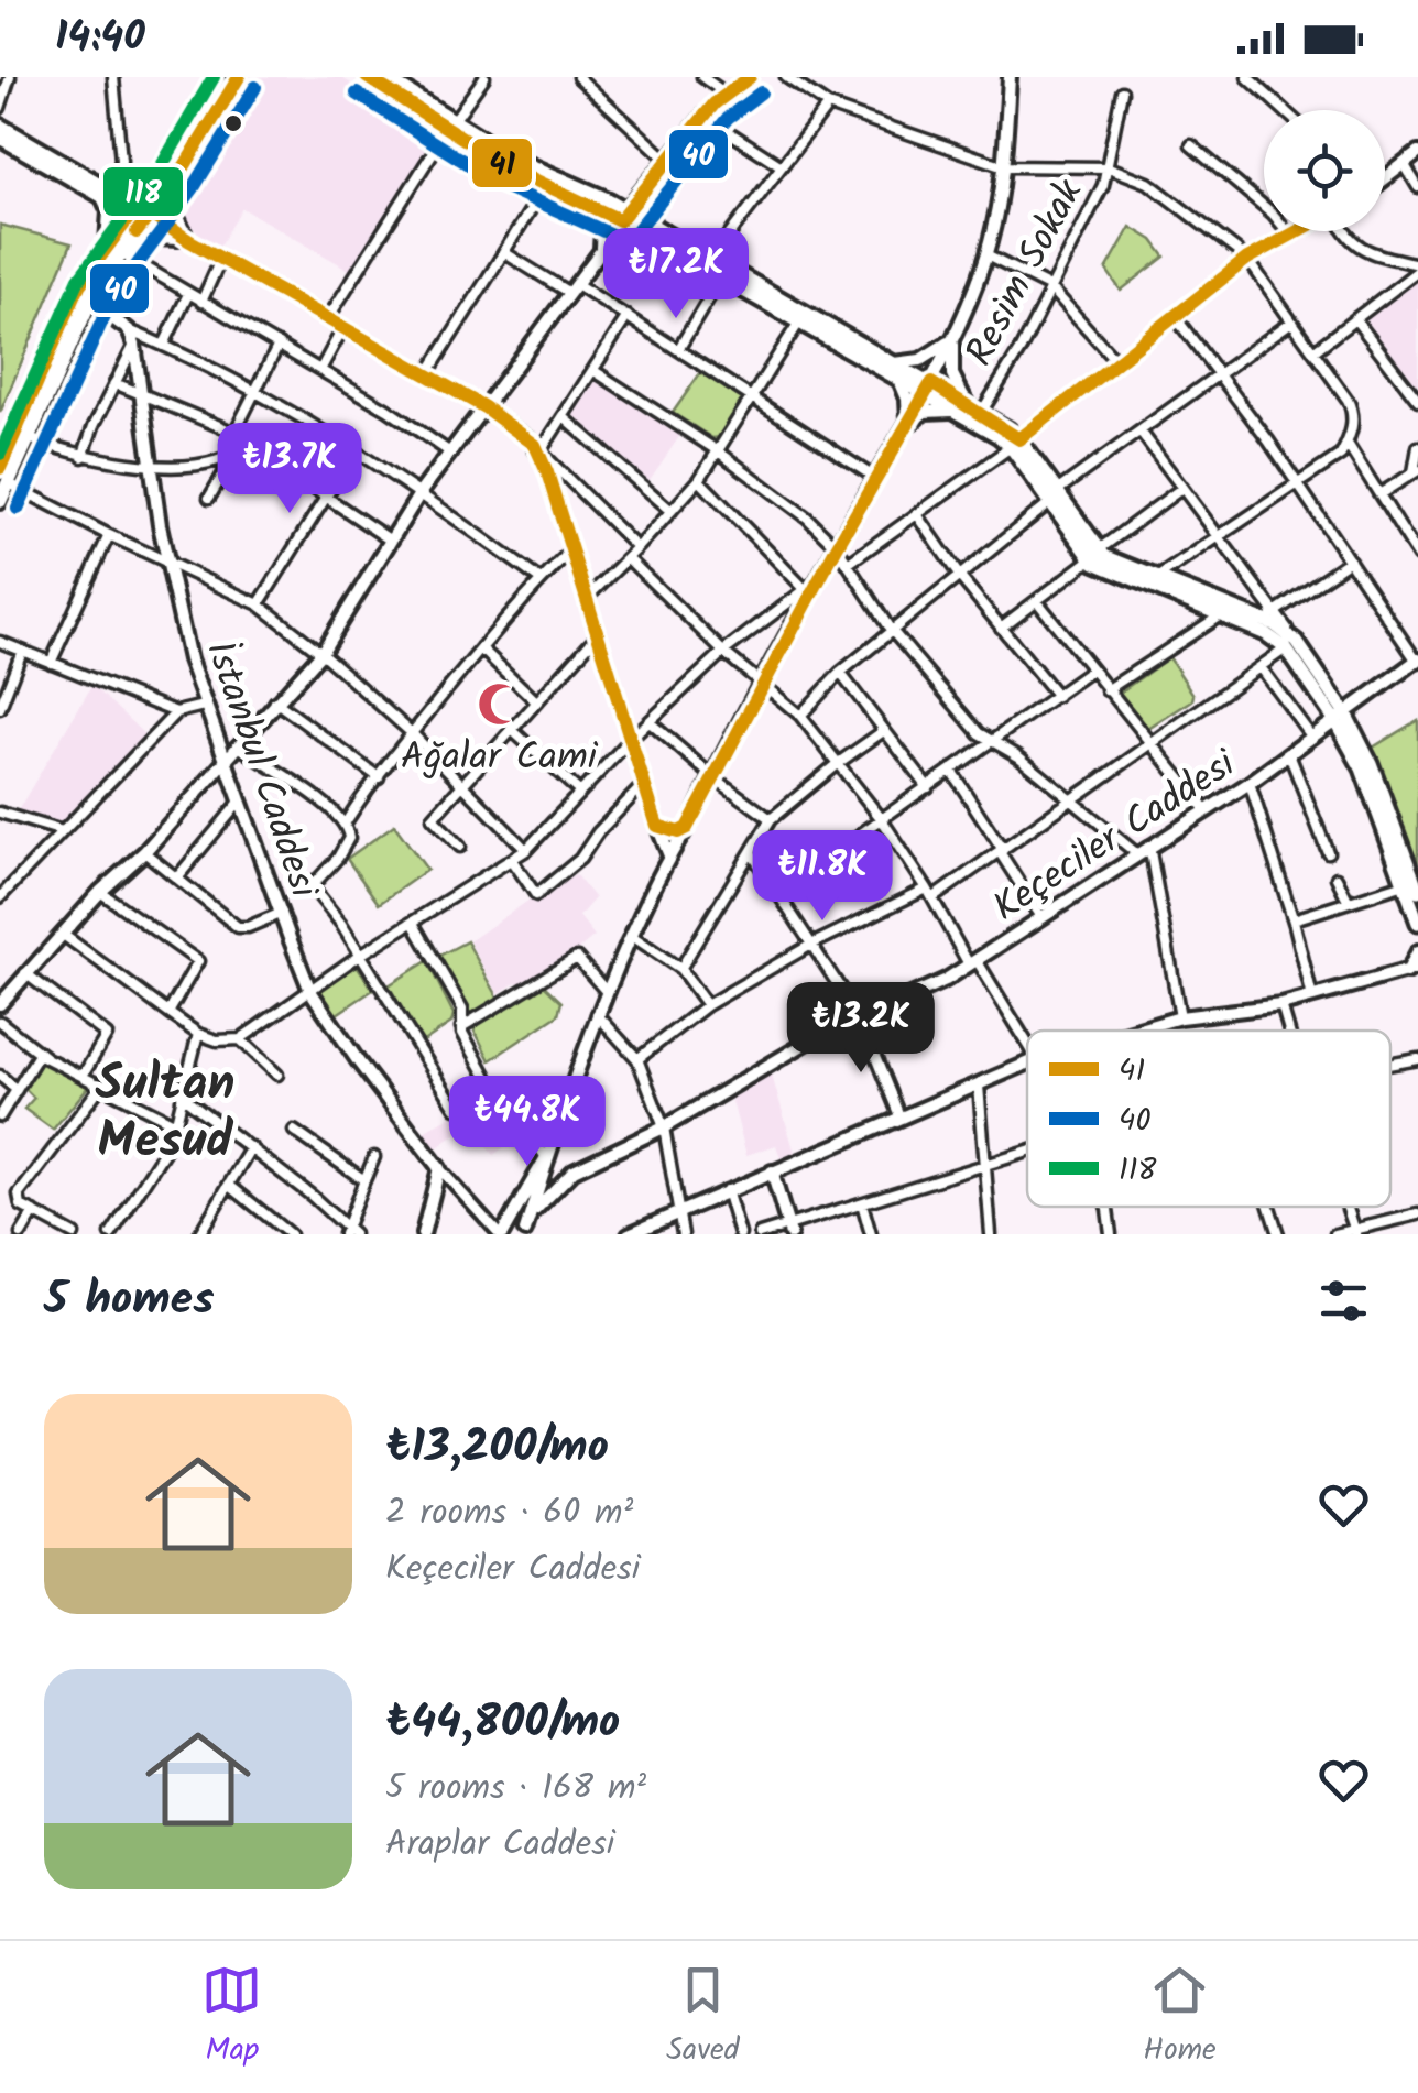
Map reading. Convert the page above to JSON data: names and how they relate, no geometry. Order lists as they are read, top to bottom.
{
  "streets": {
    "street": ["Resim Sokak", "İstanbul Caddesi", "Keçeciler Caddesi"]
  },
  "districts": ["Sultan Mesud"],
  "places": {
    "mosque": ["Ağalar Cami"]
  },
  "lines": ["transit line 41", "transit line 118", "transit line 40"],
  "legend": ["41", "40", "118"],
  "page": {
    "status": "14:40",
    "price": [
      "₺17.2K",
      "₺13.7K",
      "₺11.8K",
      "₺13.2K",
      "₺44.8K"
    ],
    "heading": "5 homes",
    "list": [
      {
        "name": "₺13,200/mo",
        "note": "2 rooms · 60 m² · Keçeciler Caddesi"
      },
      {
        "name": "₺44,800/mo",
        "note": "5 rooms · 168 m² · Araplar Caddesi"
      }
    ],
    "tabs": ["Map", "Saved", "Home"]
  }
}
